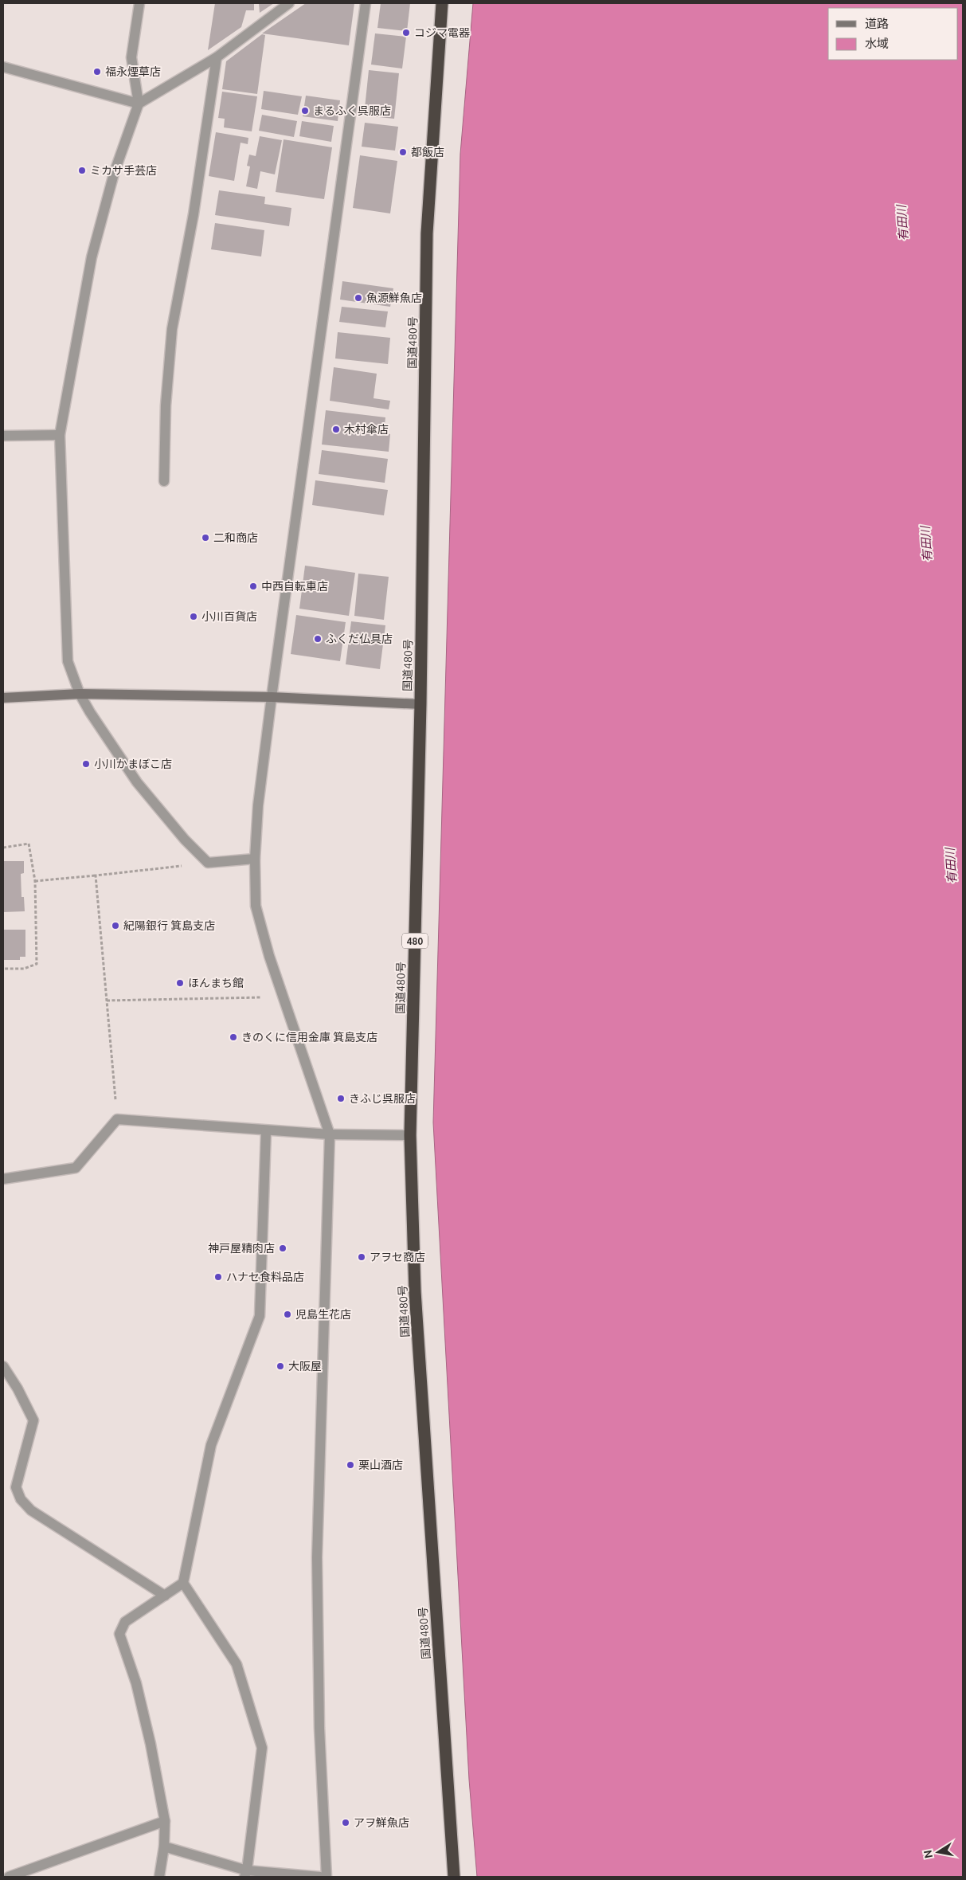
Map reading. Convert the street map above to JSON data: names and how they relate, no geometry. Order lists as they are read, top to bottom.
{
  "streets": {
    "highway": ["国道480号", "480"]
  },
  "water": ["有田川"],
  "places": [
    "コジマ電器",
    "福永煙草店",
    "まるふく呉服店",
    "都飯店",
    "ミカサ手芸店",
    "魚源鮮魚店",
    "木村傘店",
    "二和商店",
    "中西自転車店",
    "小川百貨店",
    "ふくだ仏具店",
    "小川かまぼこ店",
    "紀陽銀行 箕島支店",
    "ほんまち館",
    "きのくに信用金庫 箕島支店",
    "きふじ呉服店",
    "神戸屋精肉店",
    "アヲセ商店",
    "ハナセ食料品店",
    "児島生花店",
    "大阪屋",
    "栗山酒店",
    "アヲ鮮魚店"
  ],
  "legend": ["道路", "水域"],
  "north": "left"
}
